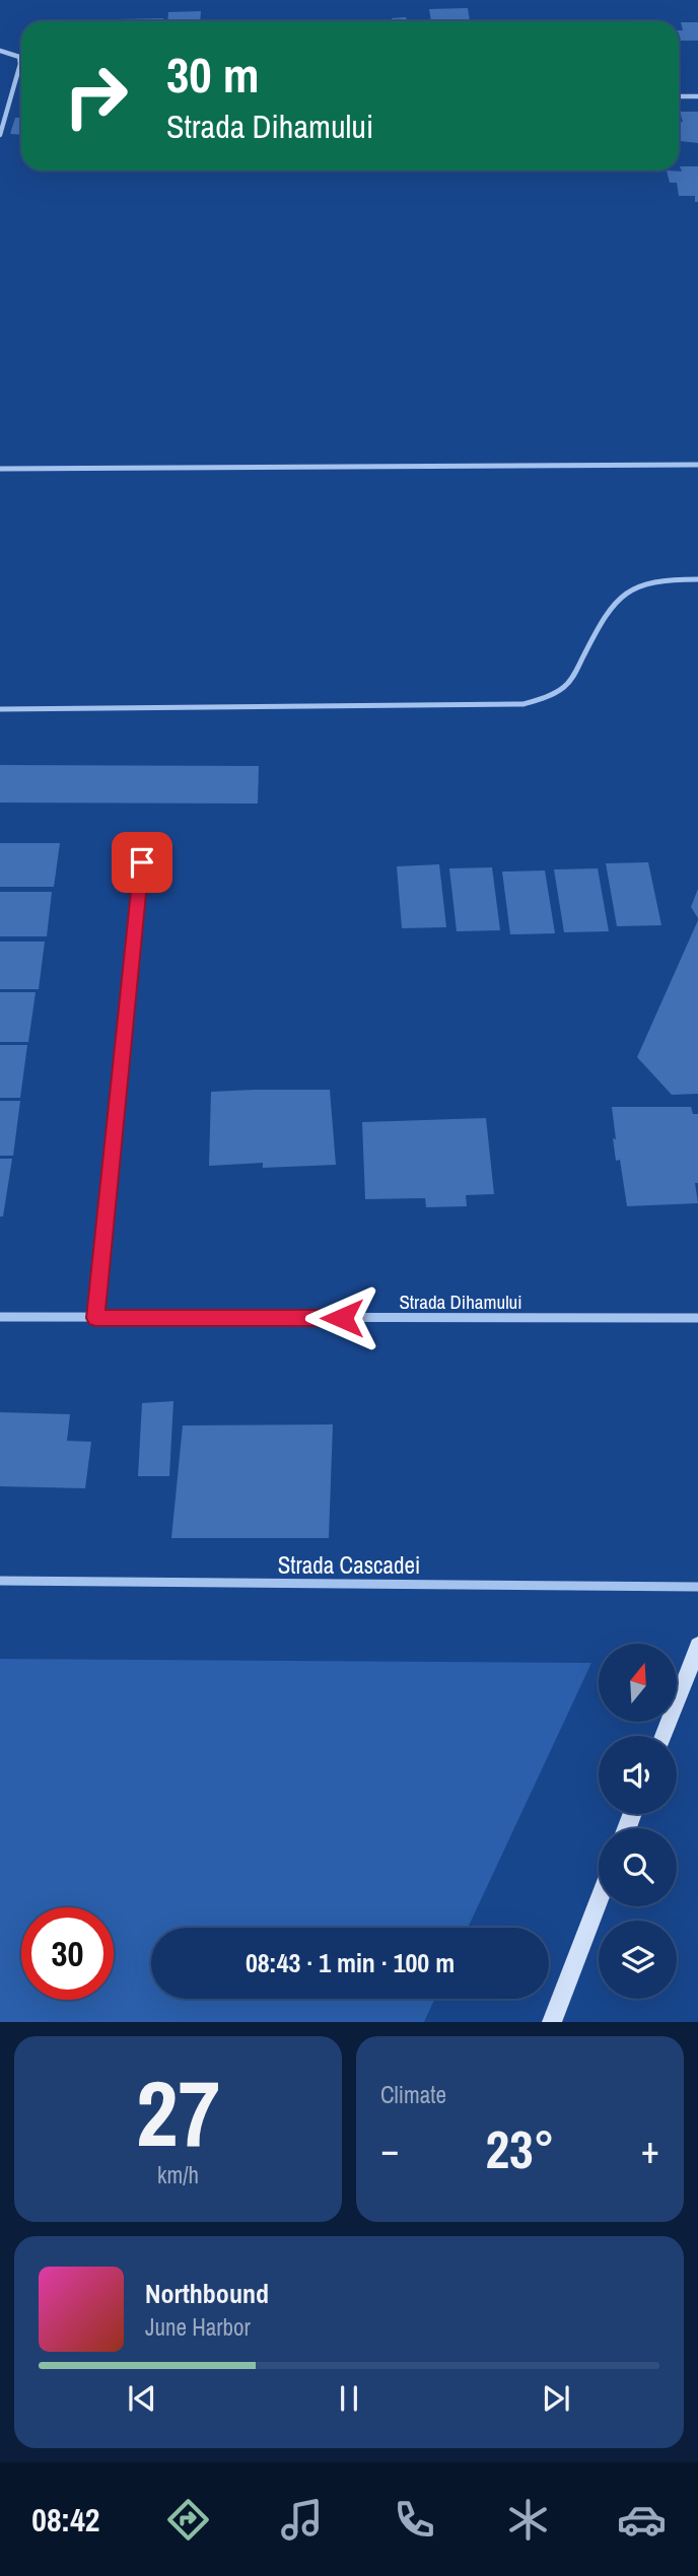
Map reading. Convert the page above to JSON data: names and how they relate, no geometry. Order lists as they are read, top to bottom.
{
  "streets": {
    "street": ["Strada Dihamului", "Strada Cascadei"]
  },
  "north": "top",
  "page": {
    "turn": ["30 m", "Strada Dihamului"],
    "limit": "30",
    "trip": "08:43 · 1 min · 100 m",
    "tile": [
      ["27", "km/h"],
      "Climate"
    ],
    "heat": ["−", "23°", "+"],
    "song": ["Northbound", "June Harbor"],
    "tabs": "08:42"
  }
}
